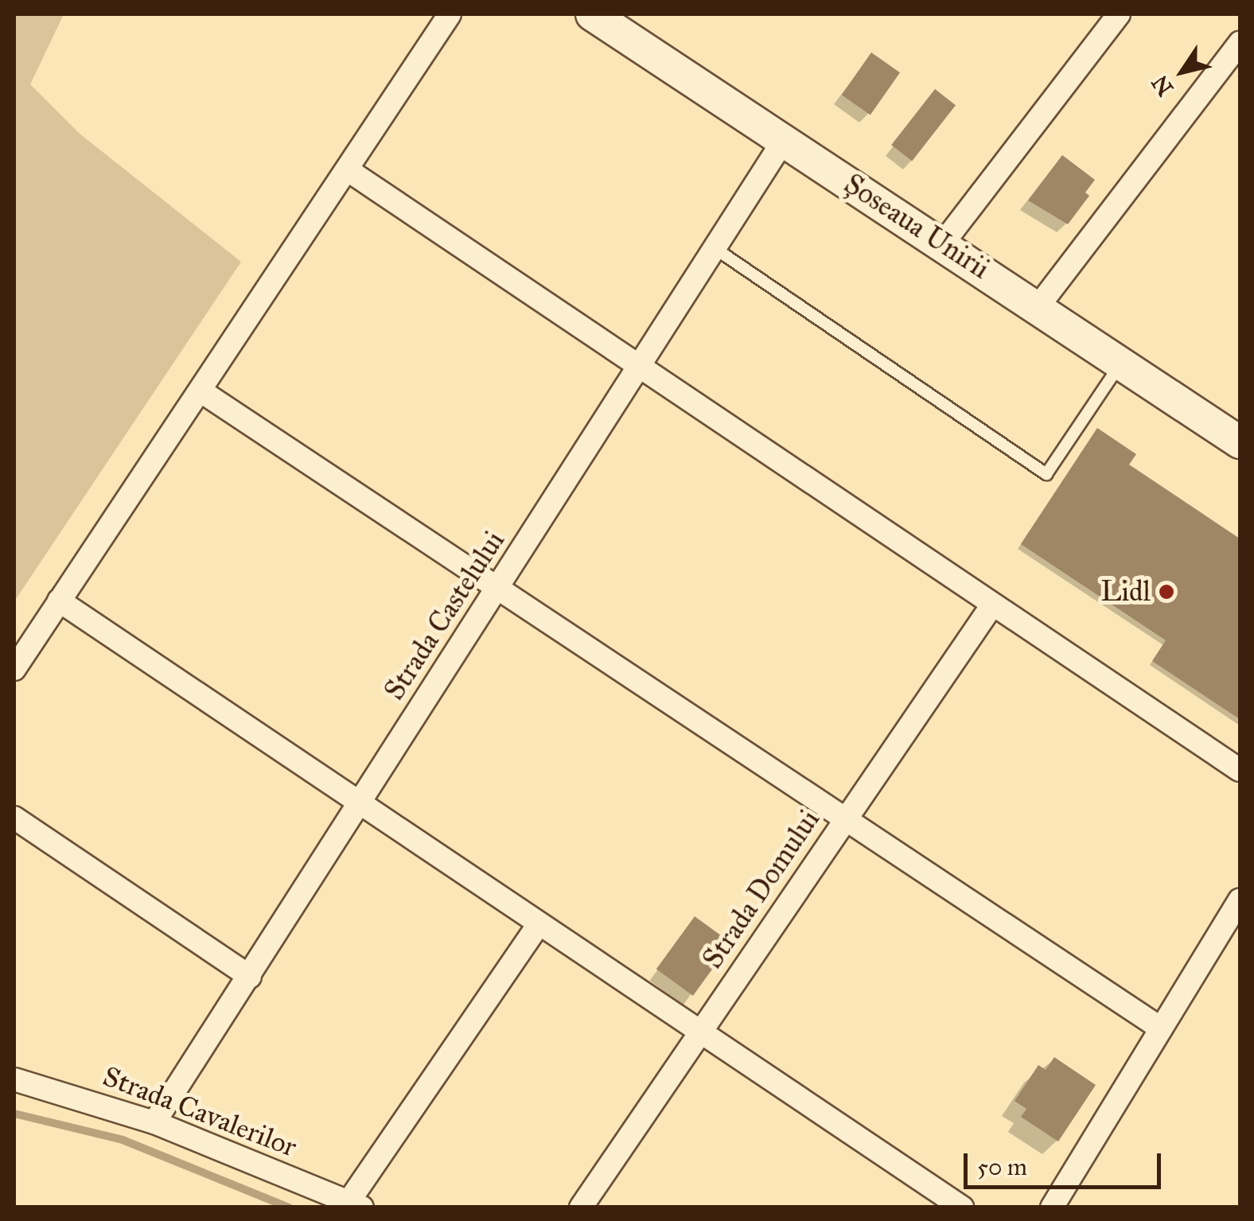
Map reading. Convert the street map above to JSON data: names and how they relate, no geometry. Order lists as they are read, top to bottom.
{
  "streets": {
    "main road": ["Șoseaua Unirii"],
    "street": ["Strada Castelului", "Strada Domului", "Strada Cavalerilor"]
  },
  "crossings": [
    ["Șoseaua Unirii", "Strada Castelului"],
    ["Strada Castelului", "Strada Cavalerilor"]
  ],
  "places": ["Lidl"],
  "scale_bar": "50 m",
  "north": "bottom left"
}
